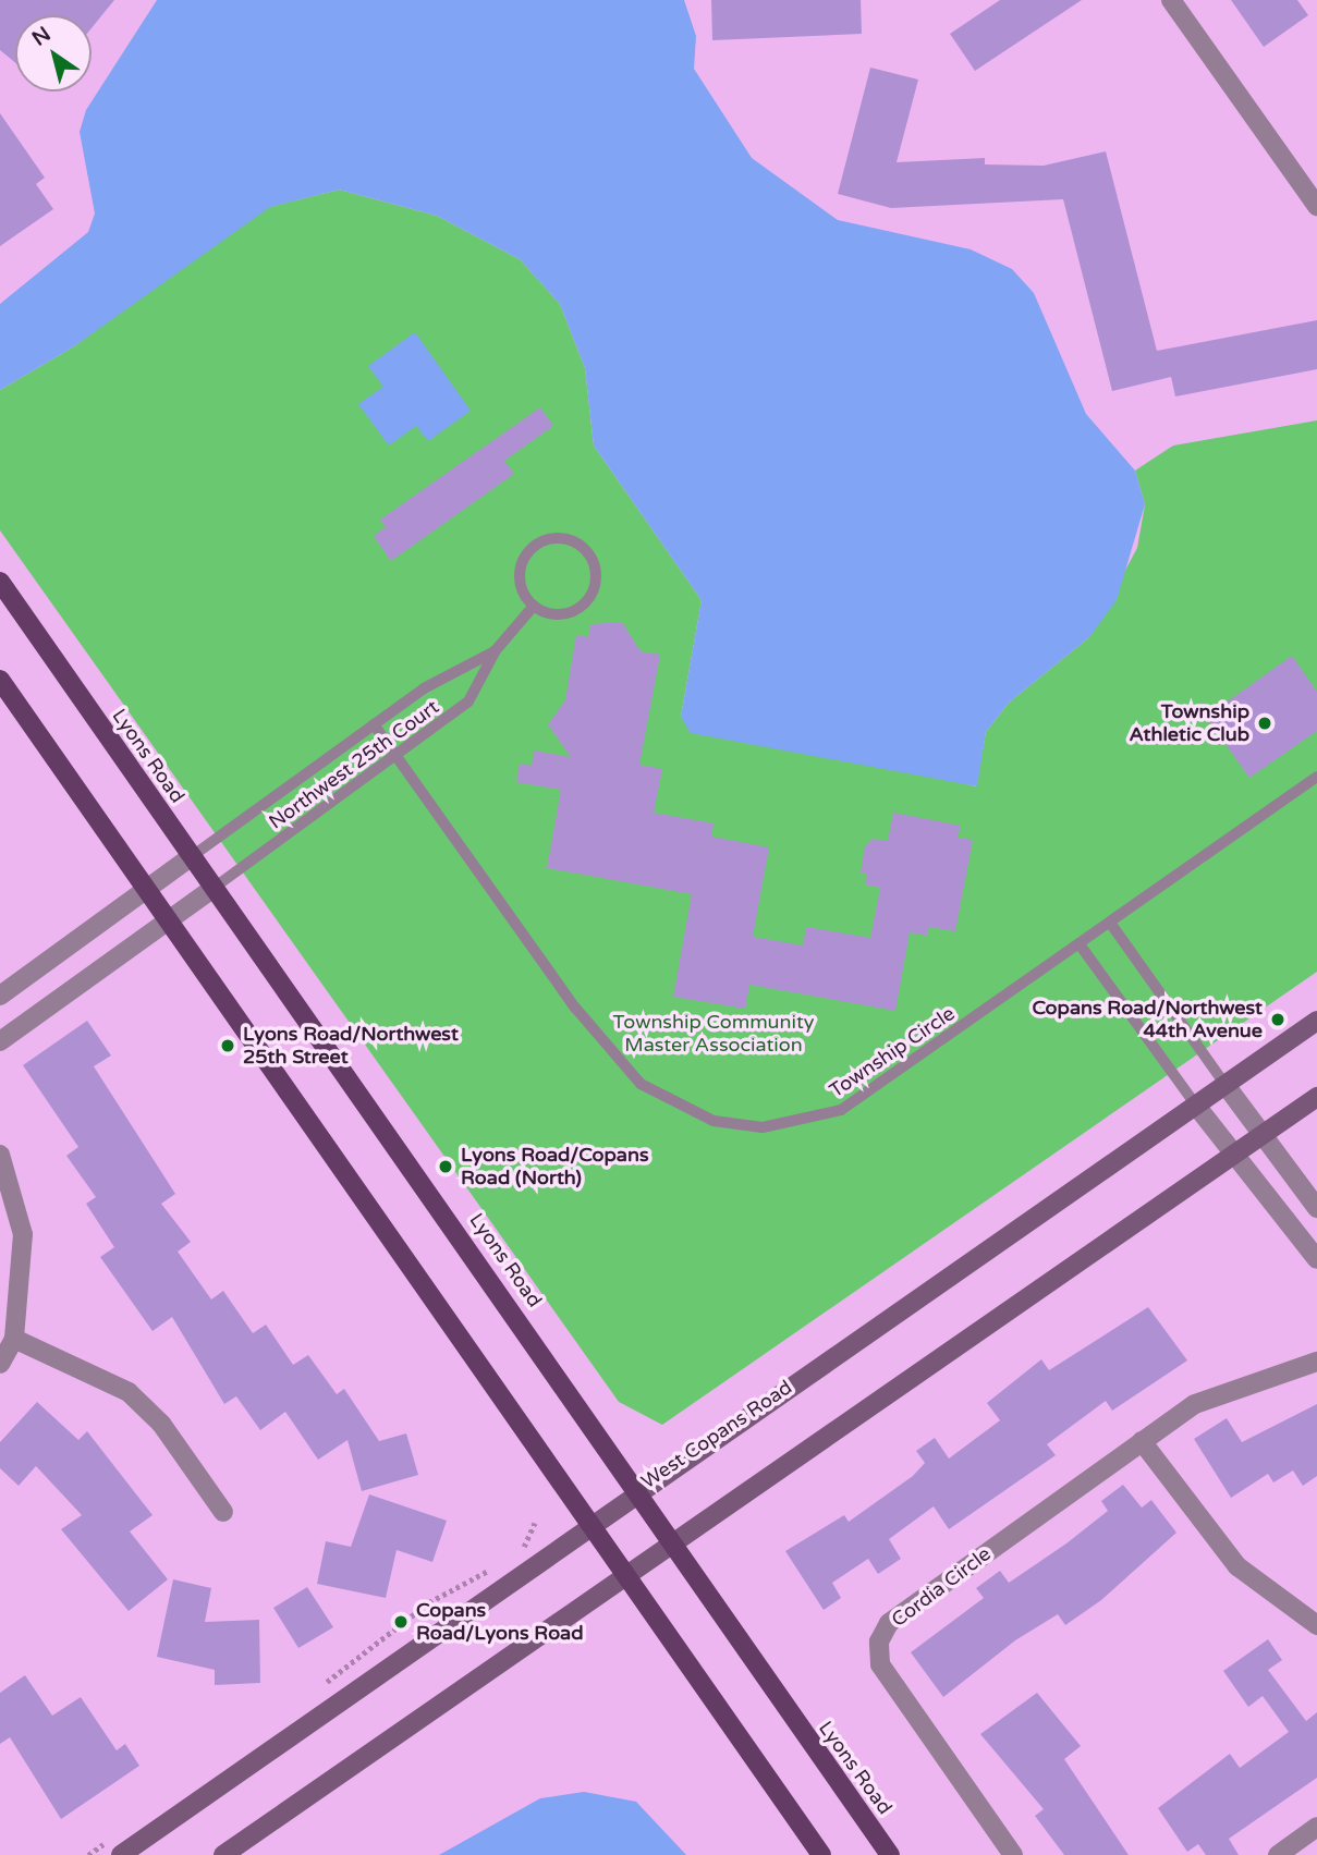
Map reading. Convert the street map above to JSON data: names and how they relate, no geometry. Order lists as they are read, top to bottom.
{
  "streets": {
    "main road": ["Lyons Road", "West Copans Road"],
    "street": ["Cordia Circle"],
    "lane": ["Northwest 25th Court", "Township Circle"]
  },
  "crossings": [
    ["Lyons Road", "Northwest 25th Court"],
    ["Lyons Road", "West Copans Road"],
    ["Northwest 25th Court", "Township Circle"]
  ],
  "parks": ["Township Community Master Association"],
  "places": [
    "Township Athletic Club",
    "Copans Road/Northwest 44th Avenue",
    "Lyons Road/Northwest 25th Street",
    "Lyons Road/Copans Road (North)",
    "Copans Road/Lyons Road"
  ],
  "north": "top left"
}
